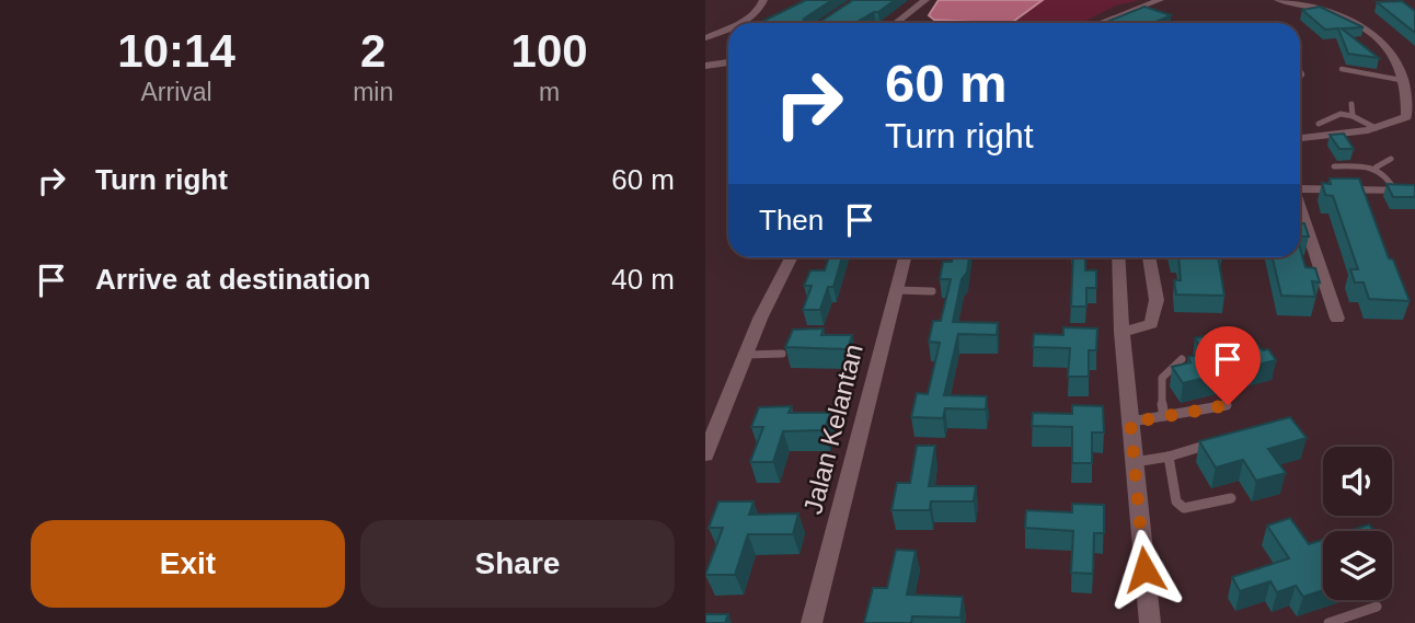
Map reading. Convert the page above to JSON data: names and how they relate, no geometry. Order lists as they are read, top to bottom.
{
  "streets": {
    "street": ["Jalan Kelantan"]
  },
  "page": {
    "eta": [
      "10:14",
      "Arrival",
      "2",
      "min",
      "100",
      "m"
    ],
    "turn": ["60 m", "Turn right"],
    "list": [
      {
        "name": "Turn right",
        "value": "60 m"
      },
      {
        "name": "Arrive at destination",
        "value": "40 m"
      }
    ],
    "then": "Then",
    "buttons": ["Exit", "Share"]
  }
}
